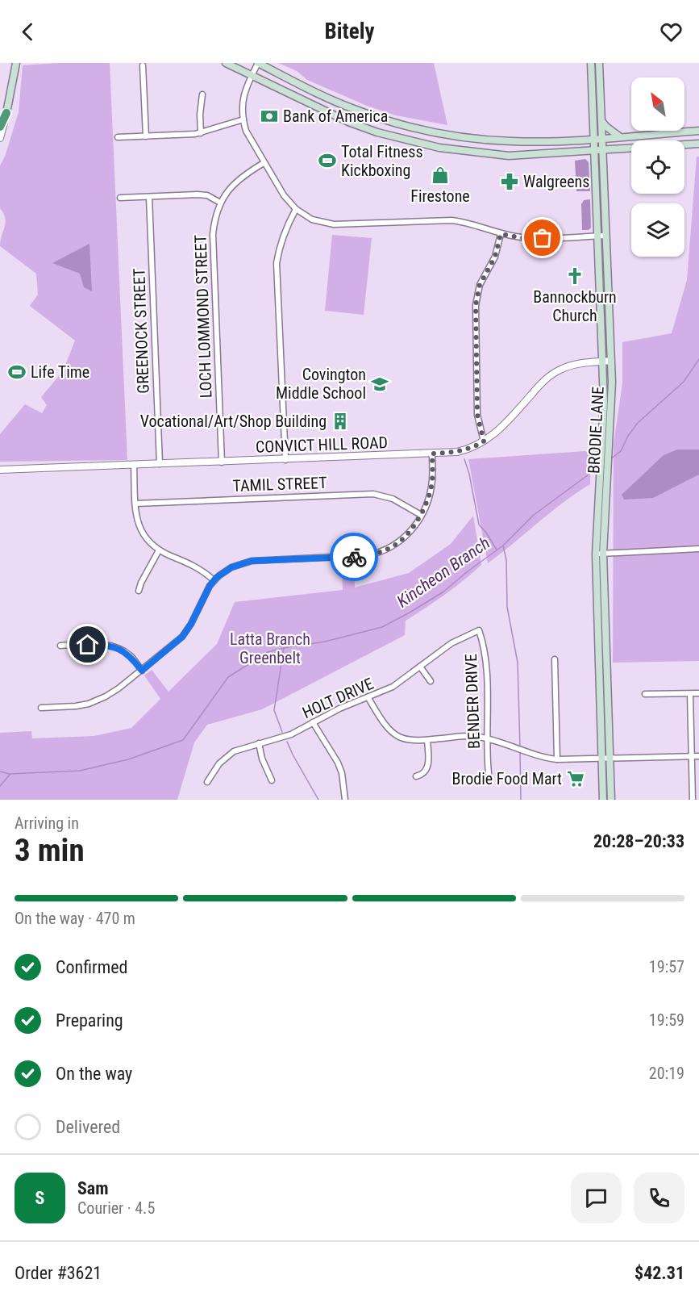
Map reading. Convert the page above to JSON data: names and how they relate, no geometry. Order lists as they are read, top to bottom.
{
  "streets": {
    "main road": ["BRODIE LANE"],
    "street": [
      "LOCH LOMMOND STREET",
      "GREENOCK STREET",
      "CONVICT HILL ROAD",
      "TAMIL STREET",
      "HOLT DRIVE",
      "BENDER DRIVE"
    ]
  },
  "crossings": [
    ["LOCH LOMMOND STREET", "CONVICT HILL ROAD"],
    ["GREENOCK STREET", "CONVICT HILL ROAD"],
    ["BRODIE LANE", "CONVICT HILL ROAD"],
    ["HOLT DRIVE", "BENDER DRIVE"]
  ],
  "water": ["Kincheon Branch"],
  "parks": ["Latta Branch Greenbelt"],
  "places": {
    "bank": ["Bank of America"],
    "sports": ["Total Fitness Kickboxing", "Life Time"],
    "shop": ["Firestone"],
    "pharmacy": ["Walgreens"],
    "church": ["Bannockburn Church"],
    "school or university": ["Covington Middle School"],
    "building": ["Vocational/Art/Shop Building"],
    "supermarket": ["Brodie Food Mart"]
  },
  "north": "top left",
  "page": {
    "header": "Bitely",
    "heading": ["3 min", "Arriving in", "20:28–20:33"],
    "panel": [
      "Sam",
      "Courier · 4.5",
      "Order #3621",
      "$42.31"
    ],
    "bar": "On the way · 470 m",
    "list": [
      ["Confirmed", "19:57"],
      ["Preparing", "19:59"],
      ["On the way", "20:19"],
      "Delivered"
    ],
    "round": "S"
  }
}
